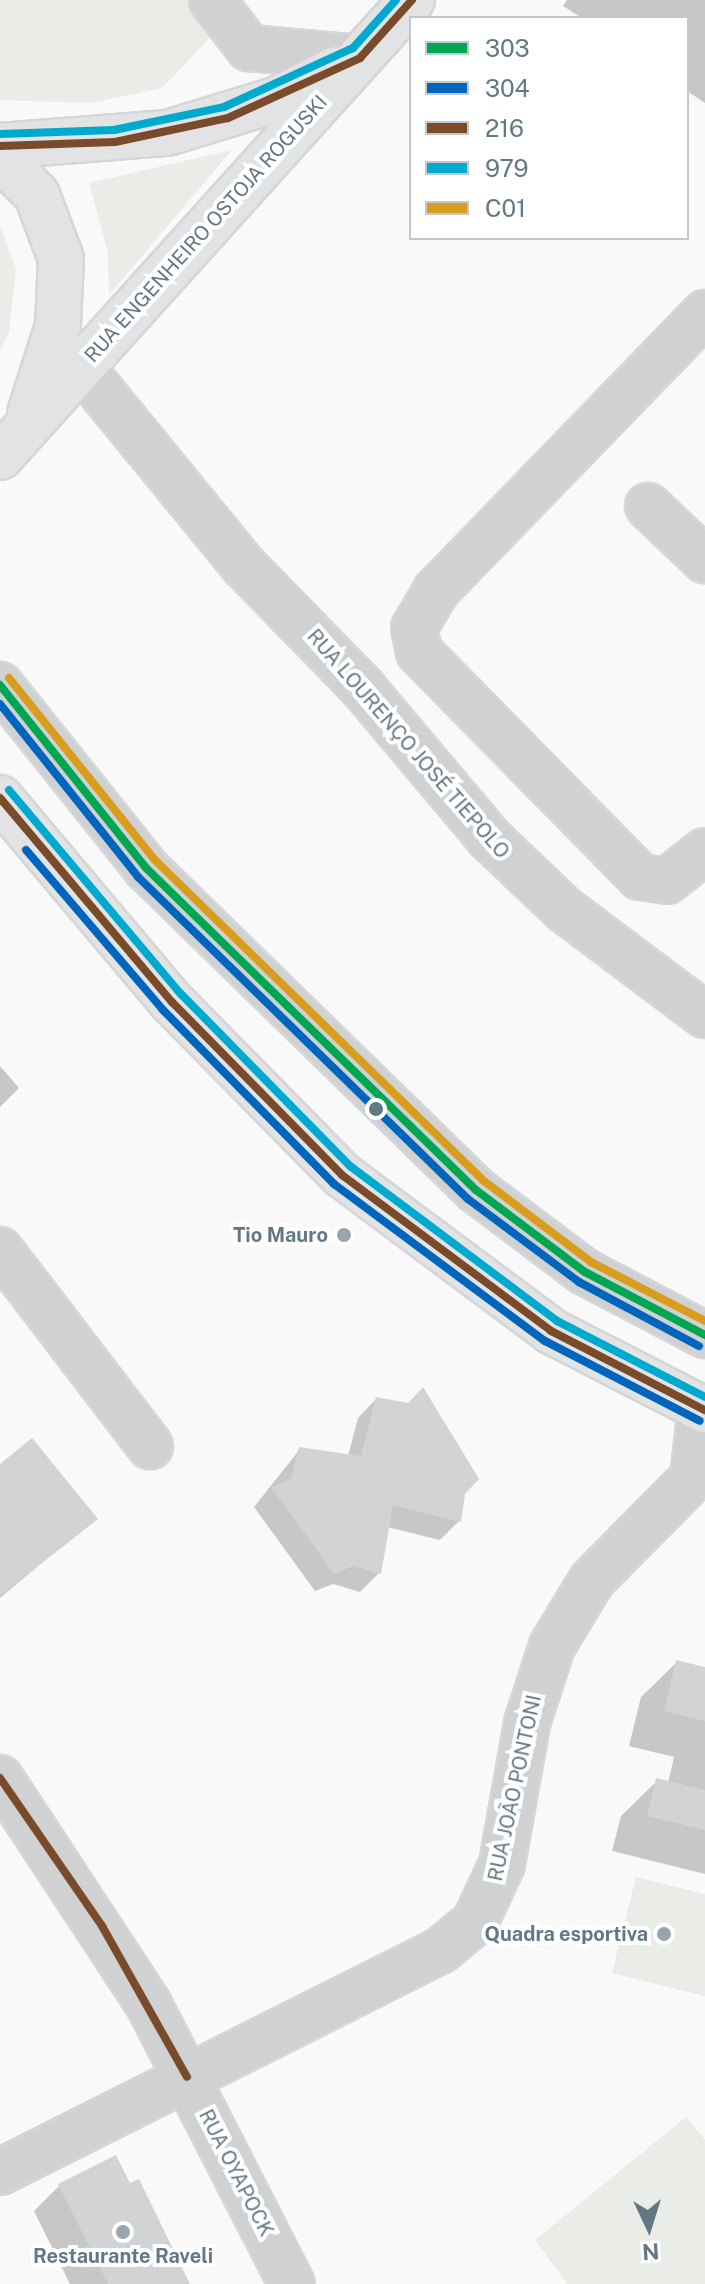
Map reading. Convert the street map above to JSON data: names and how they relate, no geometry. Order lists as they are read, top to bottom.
{
  "streets": {
    "main road": ["RUA ENGENHEIRO OSTOJA ROGUSKI"],
    "street": ["RUA LOURENÇO JOSÉ TIEPOLO", "RUA JOÃO PONTONI", "RUA OYAPOCK"]
  },
  "crossings": [
    ["RUA ENGENHEIRO OSTOJA ROGUSKI", "RUA LOURENÇO JOSÉ TIEPOLO"],
    ["RUA JOÃO PONTONI", "RUA OYAPOCK"]
  ],
  "places": ["Tio Mauro", "Quadra esportiva", "Restaurante Raveli"],
  "lines": [
    "transit line 216",
    "transit line 979",
    "transit line C01",
    "transit line 303",
    "transit line 304"
  ],
  "legend": [
    "303",
    "304",
    "216",
    "979",
    "C01"
  ],
  "north": "bottom"
}
